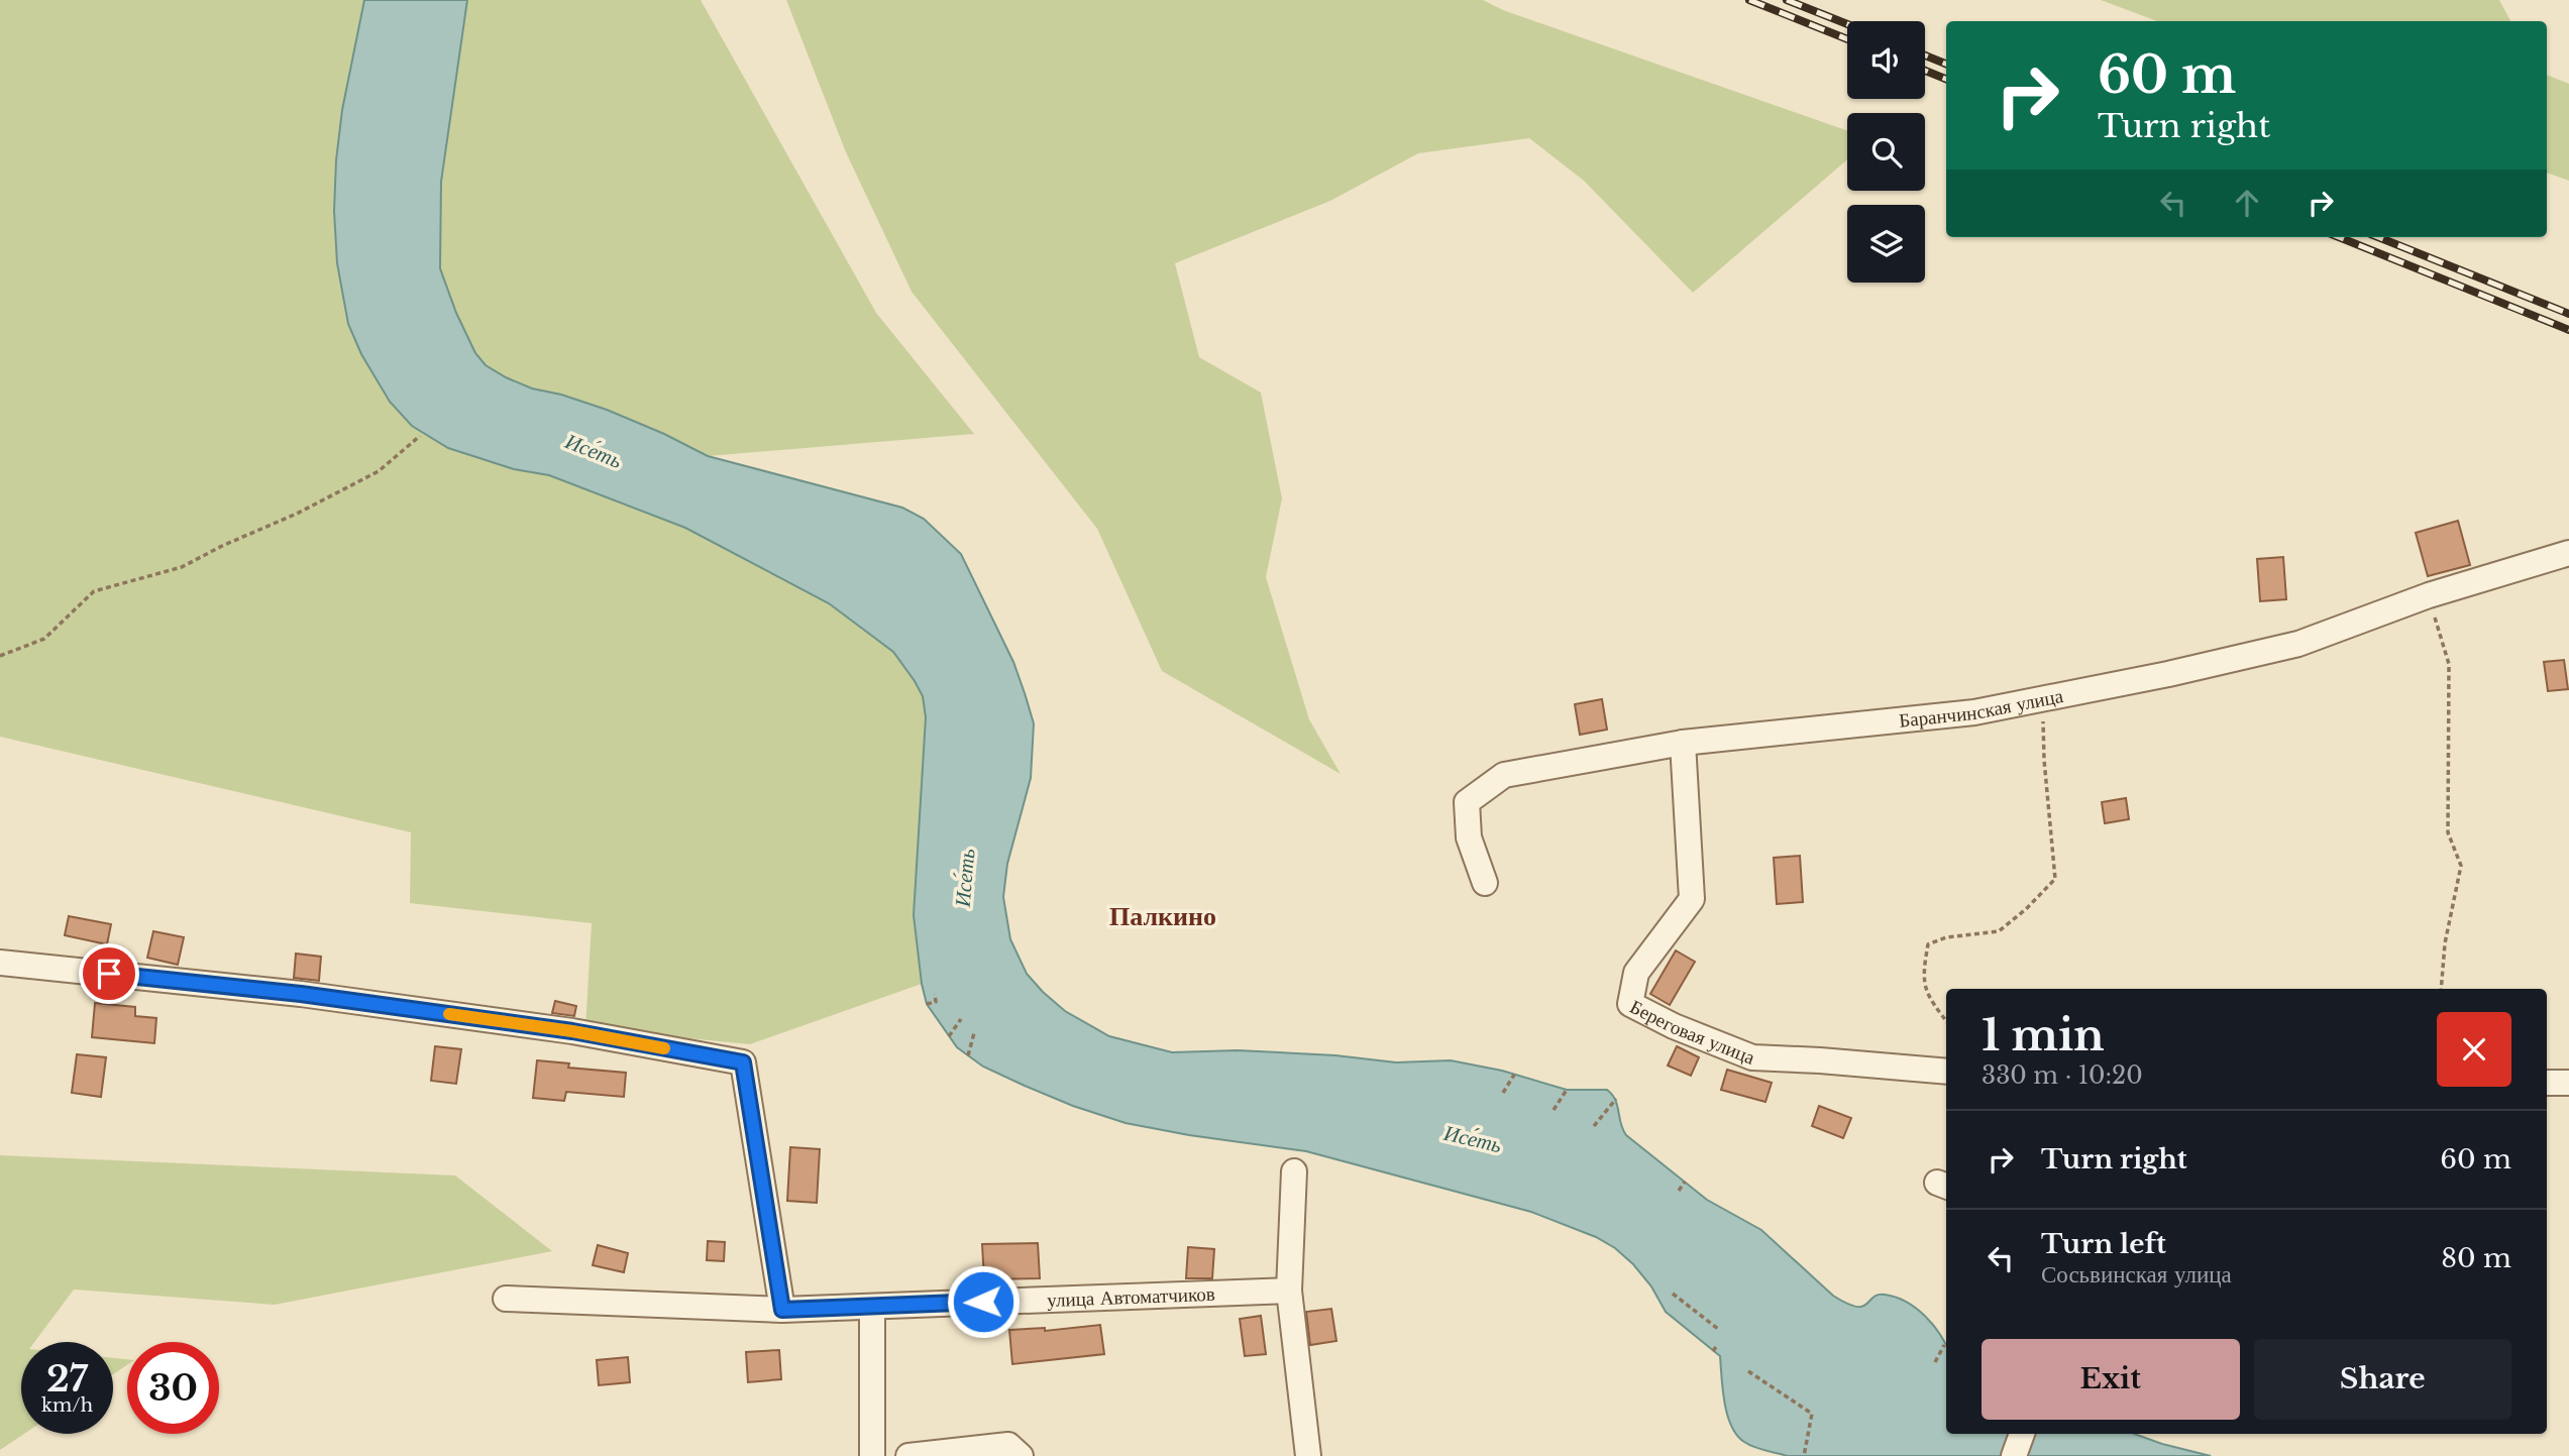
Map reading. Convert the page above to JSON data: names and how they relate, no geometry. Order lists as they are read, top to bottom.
{
  "streets": {
    "street": ["Баранчинская улица", "Береговая улица", "улица Автоматчиков"]
  },
  "crossings": [
    ["Баранчинская улица", "Береговая улица"]
  ],
  "districts": ["Палкино"],
  "water": ["Исе́ть"],
  "page": {
    "turn": ["60 m", "Turn right"],
    "heading": ["1 min", "330 m · 10:20"],
    "list": [
      {
        "name": "Turn right",
        "value": "60 m"
      },
      {
        "name": "Turn left",
        "note": "Сосьвинская улица",
        "value": "80 m"
      }
    ],
    "buttons": ["Exit", "Share"],
    "speed": "27 km/h",
    "limit": "30"
  }
}
